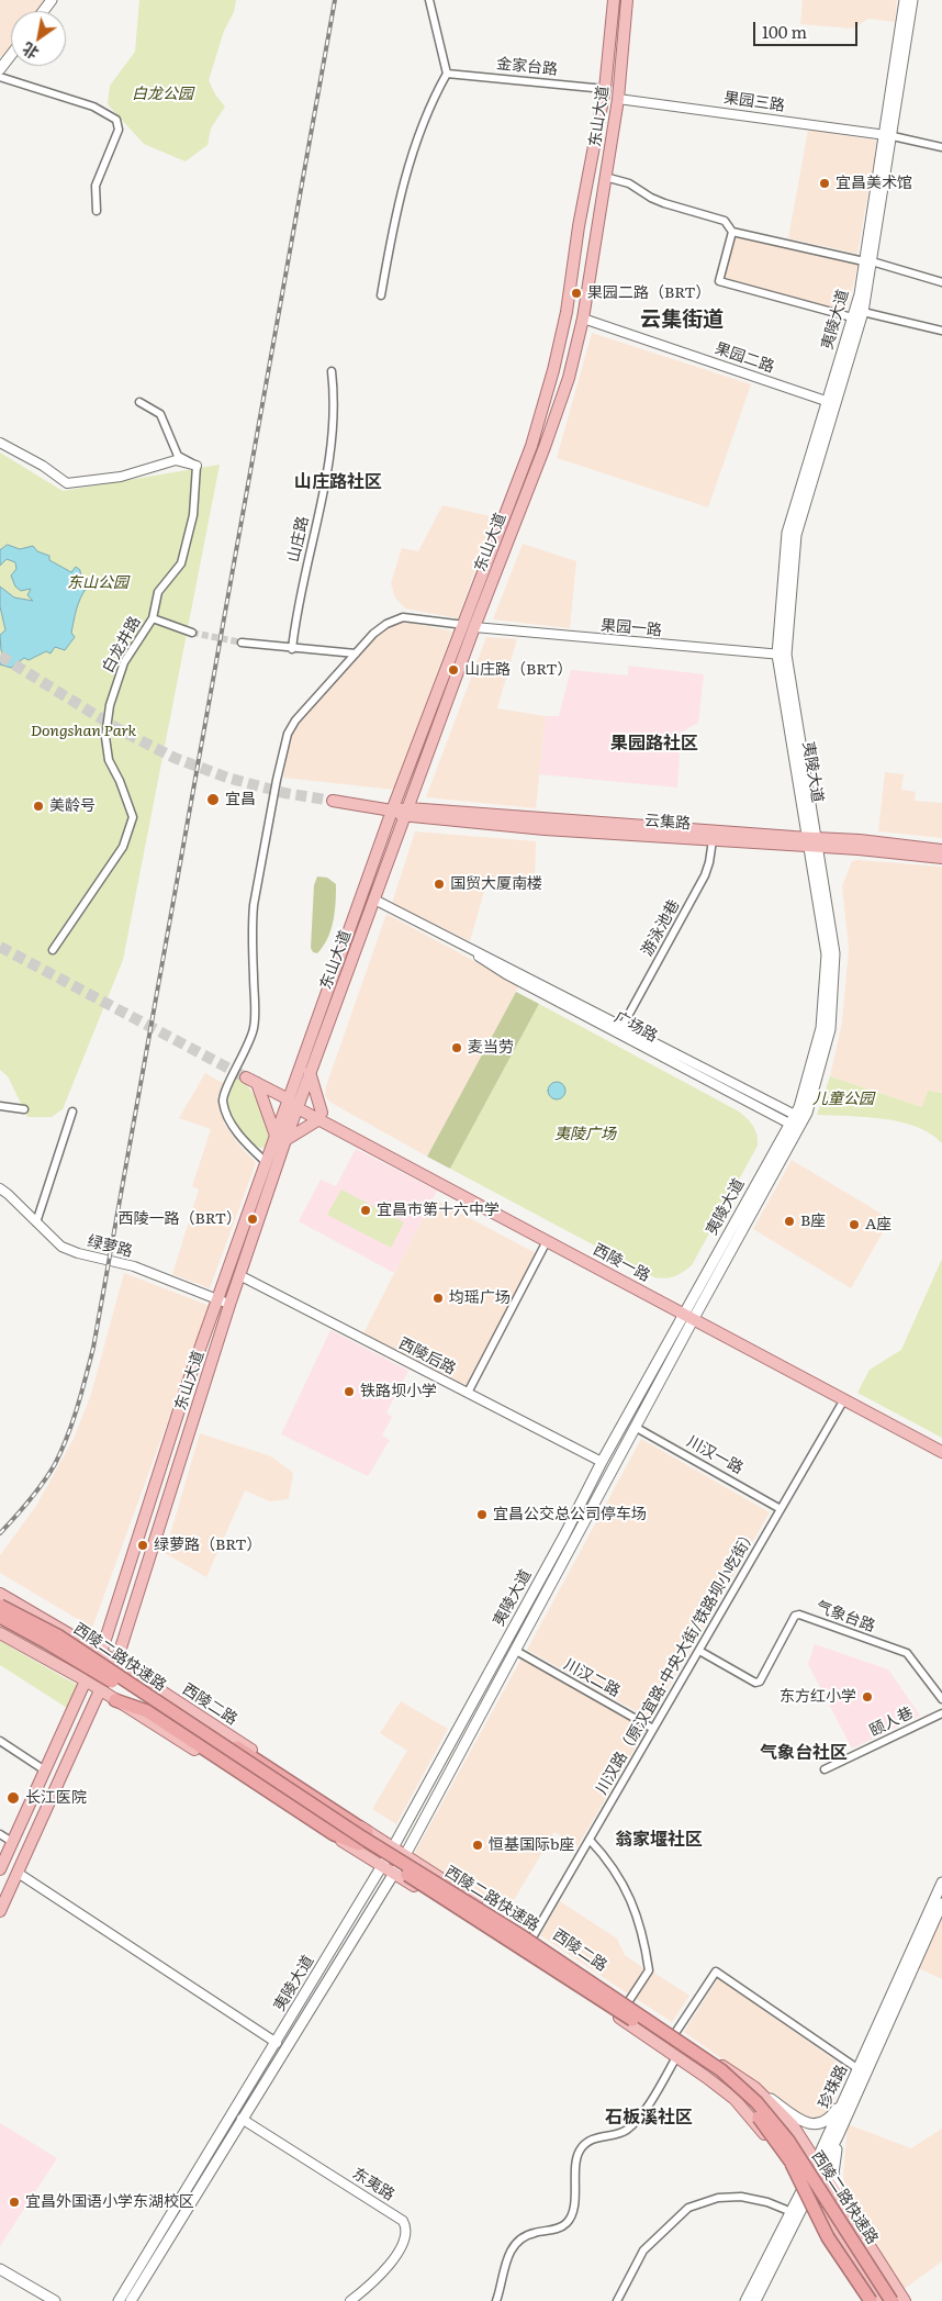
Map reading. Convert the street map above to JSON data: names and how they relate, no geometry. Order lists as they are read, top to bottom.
{
  "streets": {
    "highway": ["西陵二路快速路"],
    "main road": [
      "东山大道",
      "夷陵大道",
      "云集路",
      "西陵一路",
      "西陵二路",
      "珍珠路"
    ],
    "street": [
      "金家台路",
      "果园三路",
      "果园二路",
      "山庄路",
      "果园一路",
      "白龙井路",
      "游泳池巷",
      "广场路",
      "绿萝路",
      "西陵后路",
      "川汉一路",
      "气象台路",
      "川汉路（原汉宜路·中央大街/铁路坝小吃街）",
      "川汉二路",
      "颐人巷",
      "东夷路"
    ]
  },
  "crossings": [
    ["金家台路", "东山大道"],
    ["果园三路", "东山大道"],
    ["果园三路", "夷陵大道"],
    ["东山大道", "果园二路"],
    ["东山大道", "果园一路"],
    ["东山大道", "云集路"],
    ["东山大道", "广场路"],
    ["东山大道", "绿萝路"],
    ["东山大道", "西陵一路"],
    ["东山大道", "西陵后路"],
    ["东山大道", "西陵二路快速路"],
    ["东山大道", "西陵二路"],
    ["夷陵大道", "果园二路"],
    ["夷陵大道", "果园一路"],
    ["夷陵大道", "云集路"],
    ["夷陵大道", "广场路"],
    ["夷陵大道", "西陵一路"],
    ["夷陵大道", "西陵后路"],
    ["夷陵大道", "川汉一路"],
    ["夷陵大道", "川汉二路"],
    ["夷陵大道", "西陵二路"],
    ["夷陵大道", "东夷路"],
    ["云集路", "游泳池巷"],
    ["游泳池巷", "广场路"],
    ["西陵一路", "川汉路（原汉宜路·中央大街/铁路坝小吃街）"],
    ["川汉一路", "川汉路（原汉宜路·中央大街/铁路坝小吃街）"],
    ["气象台路", "川汉路（原汉宜路·中央大街/铁路坝小吃街）"],
    ["西陵二路快速路", "西陵二路"],
    ["川汉路（原汉宜路·中央大街/铁路坝小吃街）", "川汉二路"],
    ["川汉路（原汉宜路·中央大街/铁路坝小吃街）", "西陵二路"],
    ["西陵二路", "珍珠路"]
  ],
  "districts": [
    "云集街道",
    "山庄路社区",
    "果园路社区",
    "气象台社区",
    "翁家堰社区",
    "石板溪社区"
  ],
  "parks": [
    "白龙公园",
    "东山公园",
    "Dongshan Park",
    "儿童公园",
    "夷陵广场"
  ],
  "places": [
    "宜昌美术馆",
    "果园二路（BRT）",
    "山庄路（BRT）",
    "宜昌",
    "美龄号",
    "国贸大厦南楼",
    "麦当劳",
    "宜昌市第十六中学",
    "西陵一路（BRT）",
    "B座",
    "A座",
    "均瑶广场",
    "铁路坝小学",
    "宜昌公交总公司停车场",
    "绿萝路（BRT）",
    "东方红小学",
    "长江医院",
    "恒基国际b座",
    "宜昌外国语小学东湖校区"
  ],
  "scale_bar": "100 m",
  "north": "bottom left"
}
